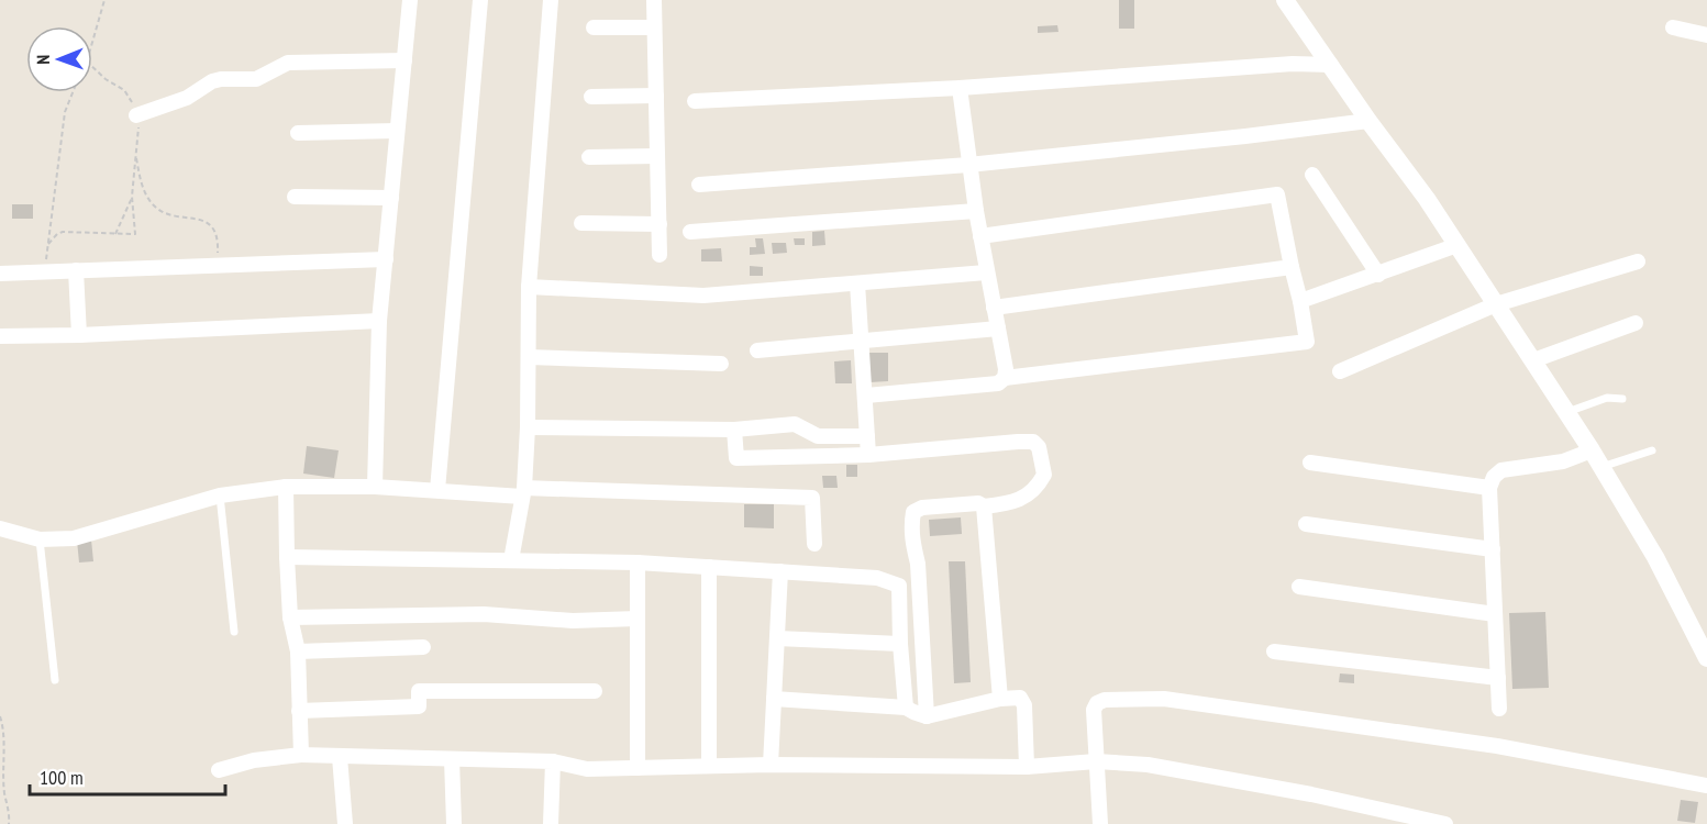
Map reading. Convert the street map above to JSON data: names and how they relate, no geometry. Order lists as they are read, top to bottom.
{
  "scale_bar": "100 m",
  "north": "left"
}
